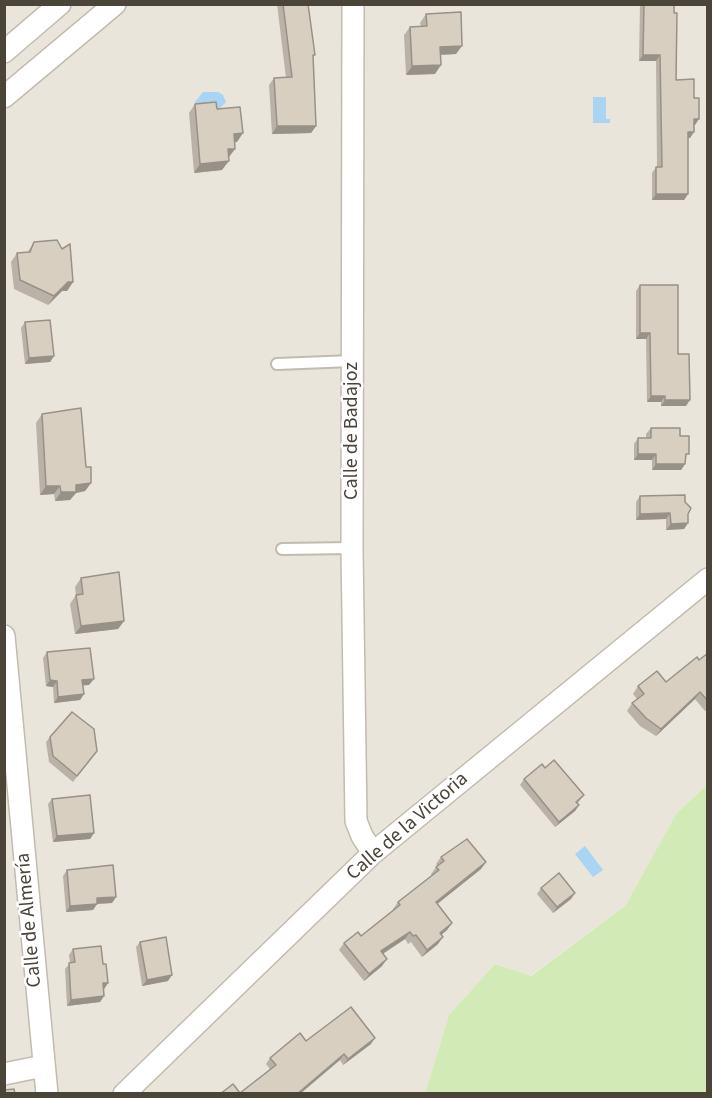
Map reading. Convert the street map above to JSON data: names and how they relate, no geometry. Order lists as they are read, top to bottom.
{
  "streets": {
    "street": ["Calle de Badajoz", "Calle de la Victoria", "Calle de Almería"]
  },
  "crossings": [
    ["Calle de Badajoz", "Calle de la Victoria"]
  ]
}
